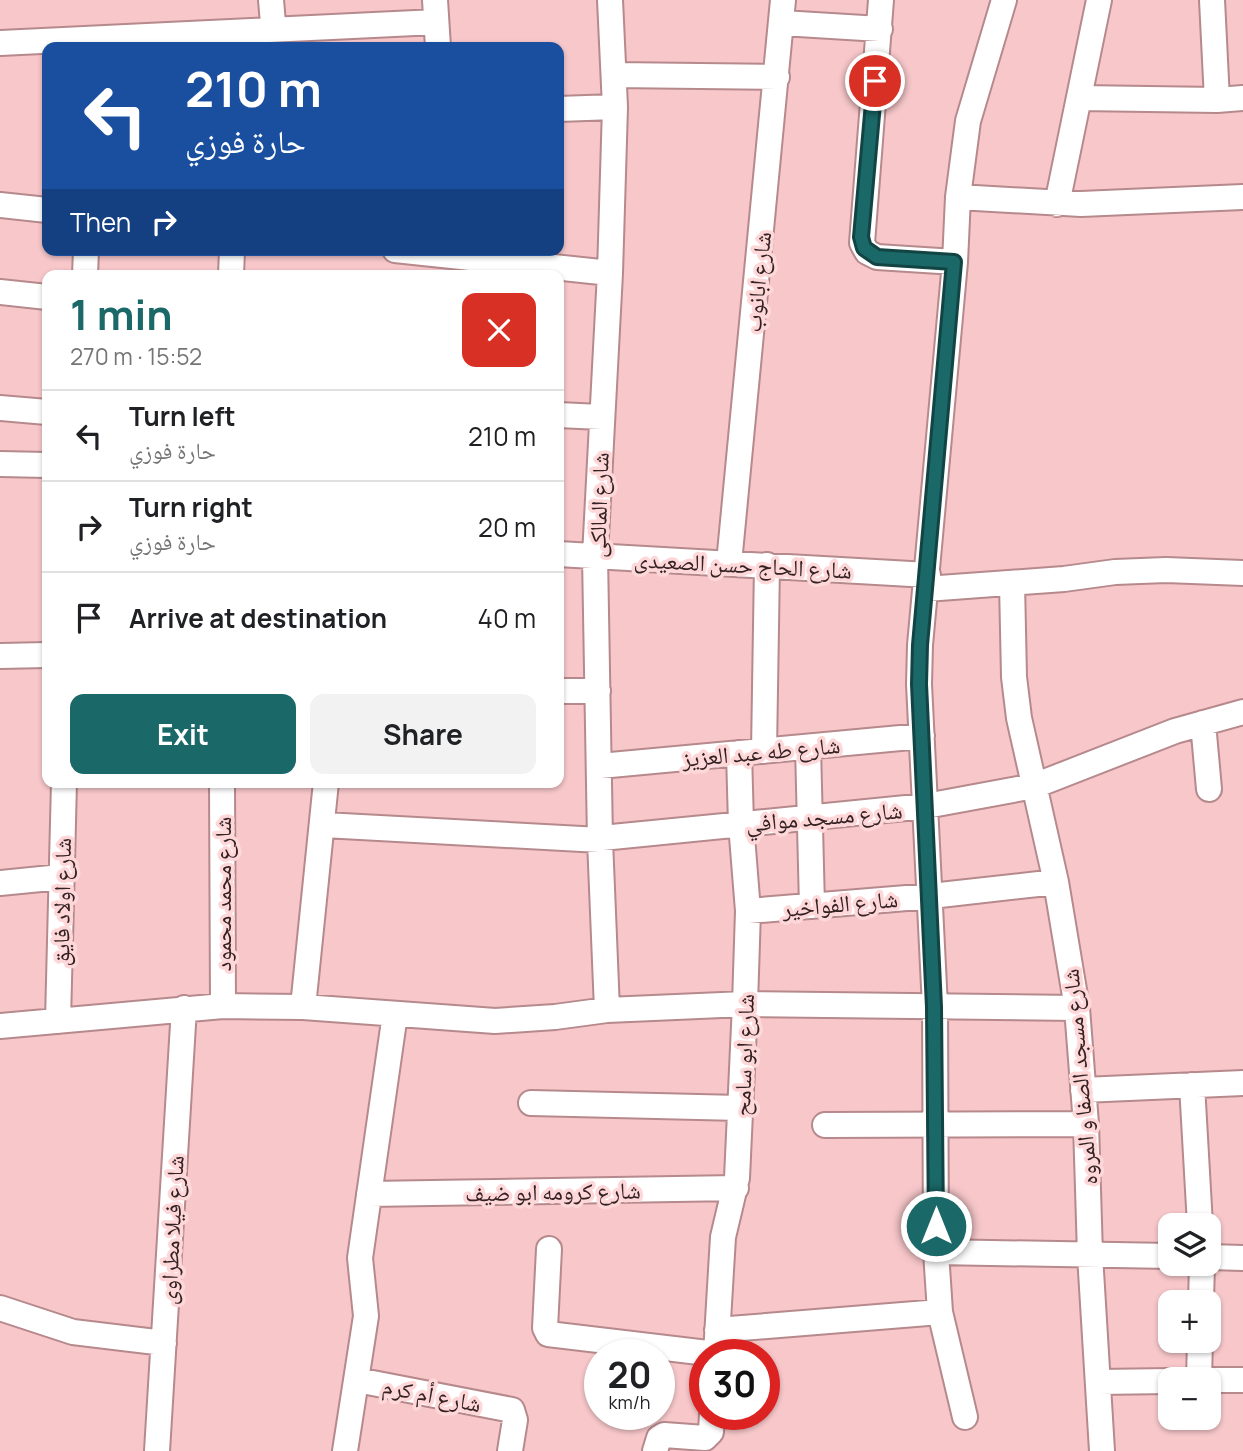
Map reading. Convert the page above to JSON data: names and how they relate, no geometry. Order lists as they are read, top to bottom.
{
  "streets": {
    "street": [
      "شارع ابانوب",
      "شارع المالكى",
      "شارع الحاج حسن الصعيدى",
      "شارع طه عبد العزيز",
      "شارع مسجد موافي",
      "شارع محمد محمود",
      "شارع اولاد فايق",
      "شارع الفواخير",
      "شارع ابو سامح",
      "شارع مسجد الصفا و المروه",
      "شارع كرومه ابو ضيف",
      "شارع فيلا مطراوى",
      "شارع أم كرم"
    ]
  },
  "crossings": [
    ["شارع ابانوب", "شارع الحاج حسن الصعيدى"],
    ["شارع المالكى", "شارع الحاج حسن الصعيدى"],
    ["شارع المالكى", "شارع طه عبد العزيز"],
    ["شارع المالكى", "شارع مسجد موافي"],
    ["شارع الحاج حسن الصعيدى", "شارع مسجد الصفا و المروه"],
    ["شارع طه عبد العزيز", "شارع ابو سامح"],
    ["شارع مسجد موافي", "شارع ابو سامح"],
    ["شارع مسجد موافي", "شارع مسجد الصفا و المروه"],
    ["شارع الفواخير", "شارع ابو سامح"],
    ["شارع الفواخير", "شارع مسجد الصفا و المروه"],
    ["شارع ابو سامح", "شارع كرومه ابو ضيف"]
  ],
  "page": {
    "turn": ["210 m", "حارة فوزي"],
    "then": "Then",
    "heading": ["1 min", "270 m · 15:52"],
    "list": [
      {
        "name": "Turn left",
        "note": "حارة فوزي",
        "value": "210 m"
      },
      {
        "name": "Turn right",
        "note": "حارة فوزي",
        "value": "20 m"
      },
      {
        "name": "Arrive at destination",
        "value": "40 m"
      }
    ],
    "buttons": ["Exit", "Share"],
    "map_buttons": ["+", "−"],
    "speed": "20 km/h",
    "limit": "30"
  }
}
